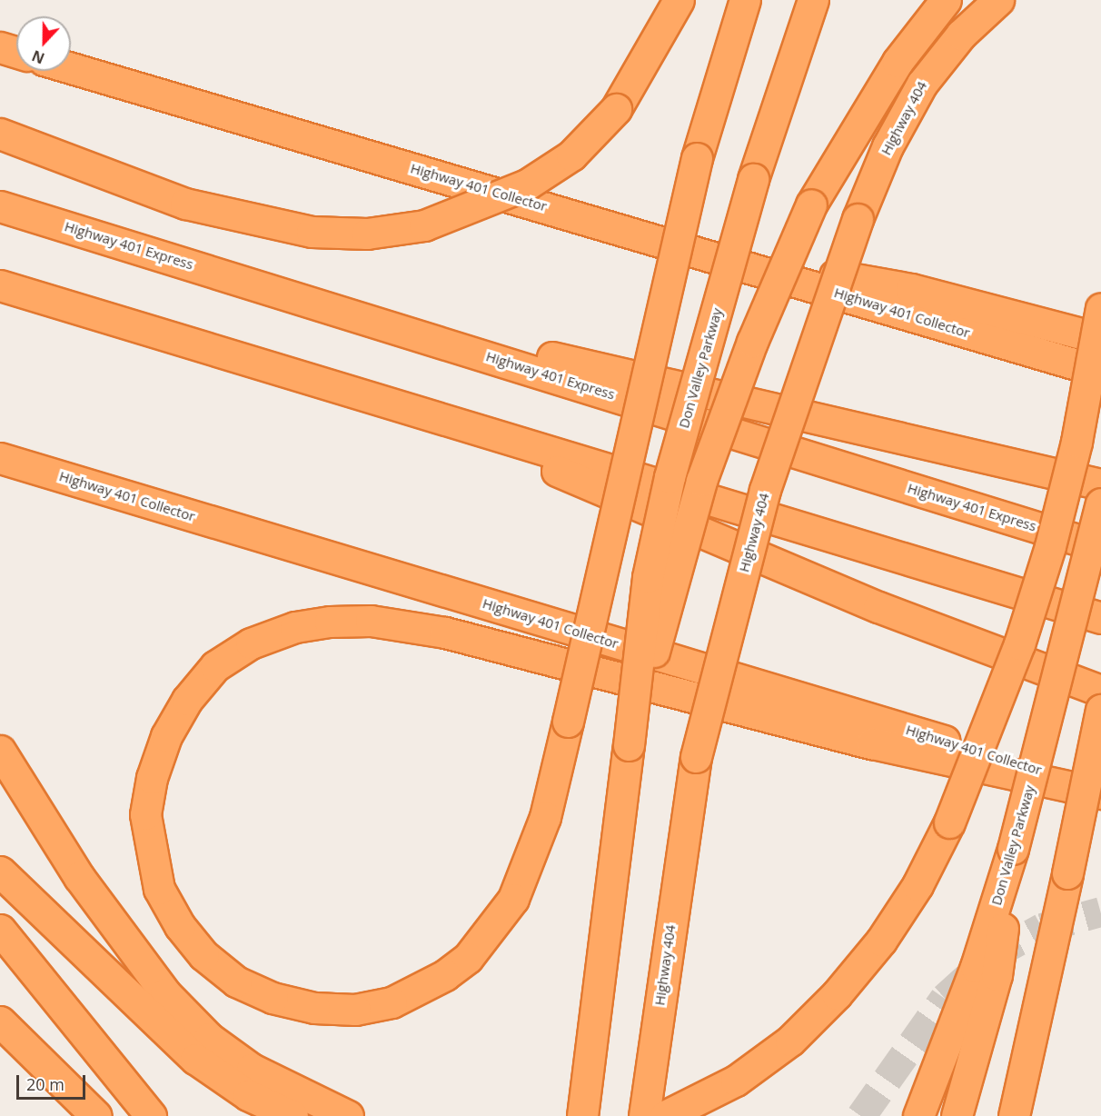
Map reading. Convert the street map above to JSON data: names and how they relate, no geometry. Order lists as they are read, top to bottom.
{
  "streets": {
    "highway": [
      "Highway 404",
      "Highway 401 Collector",
      "Highway 401 Express",
      "Don Valley Parkway"
    ]
  },
  "scale_bar": "20 m",
  "north": "bottom"
}
